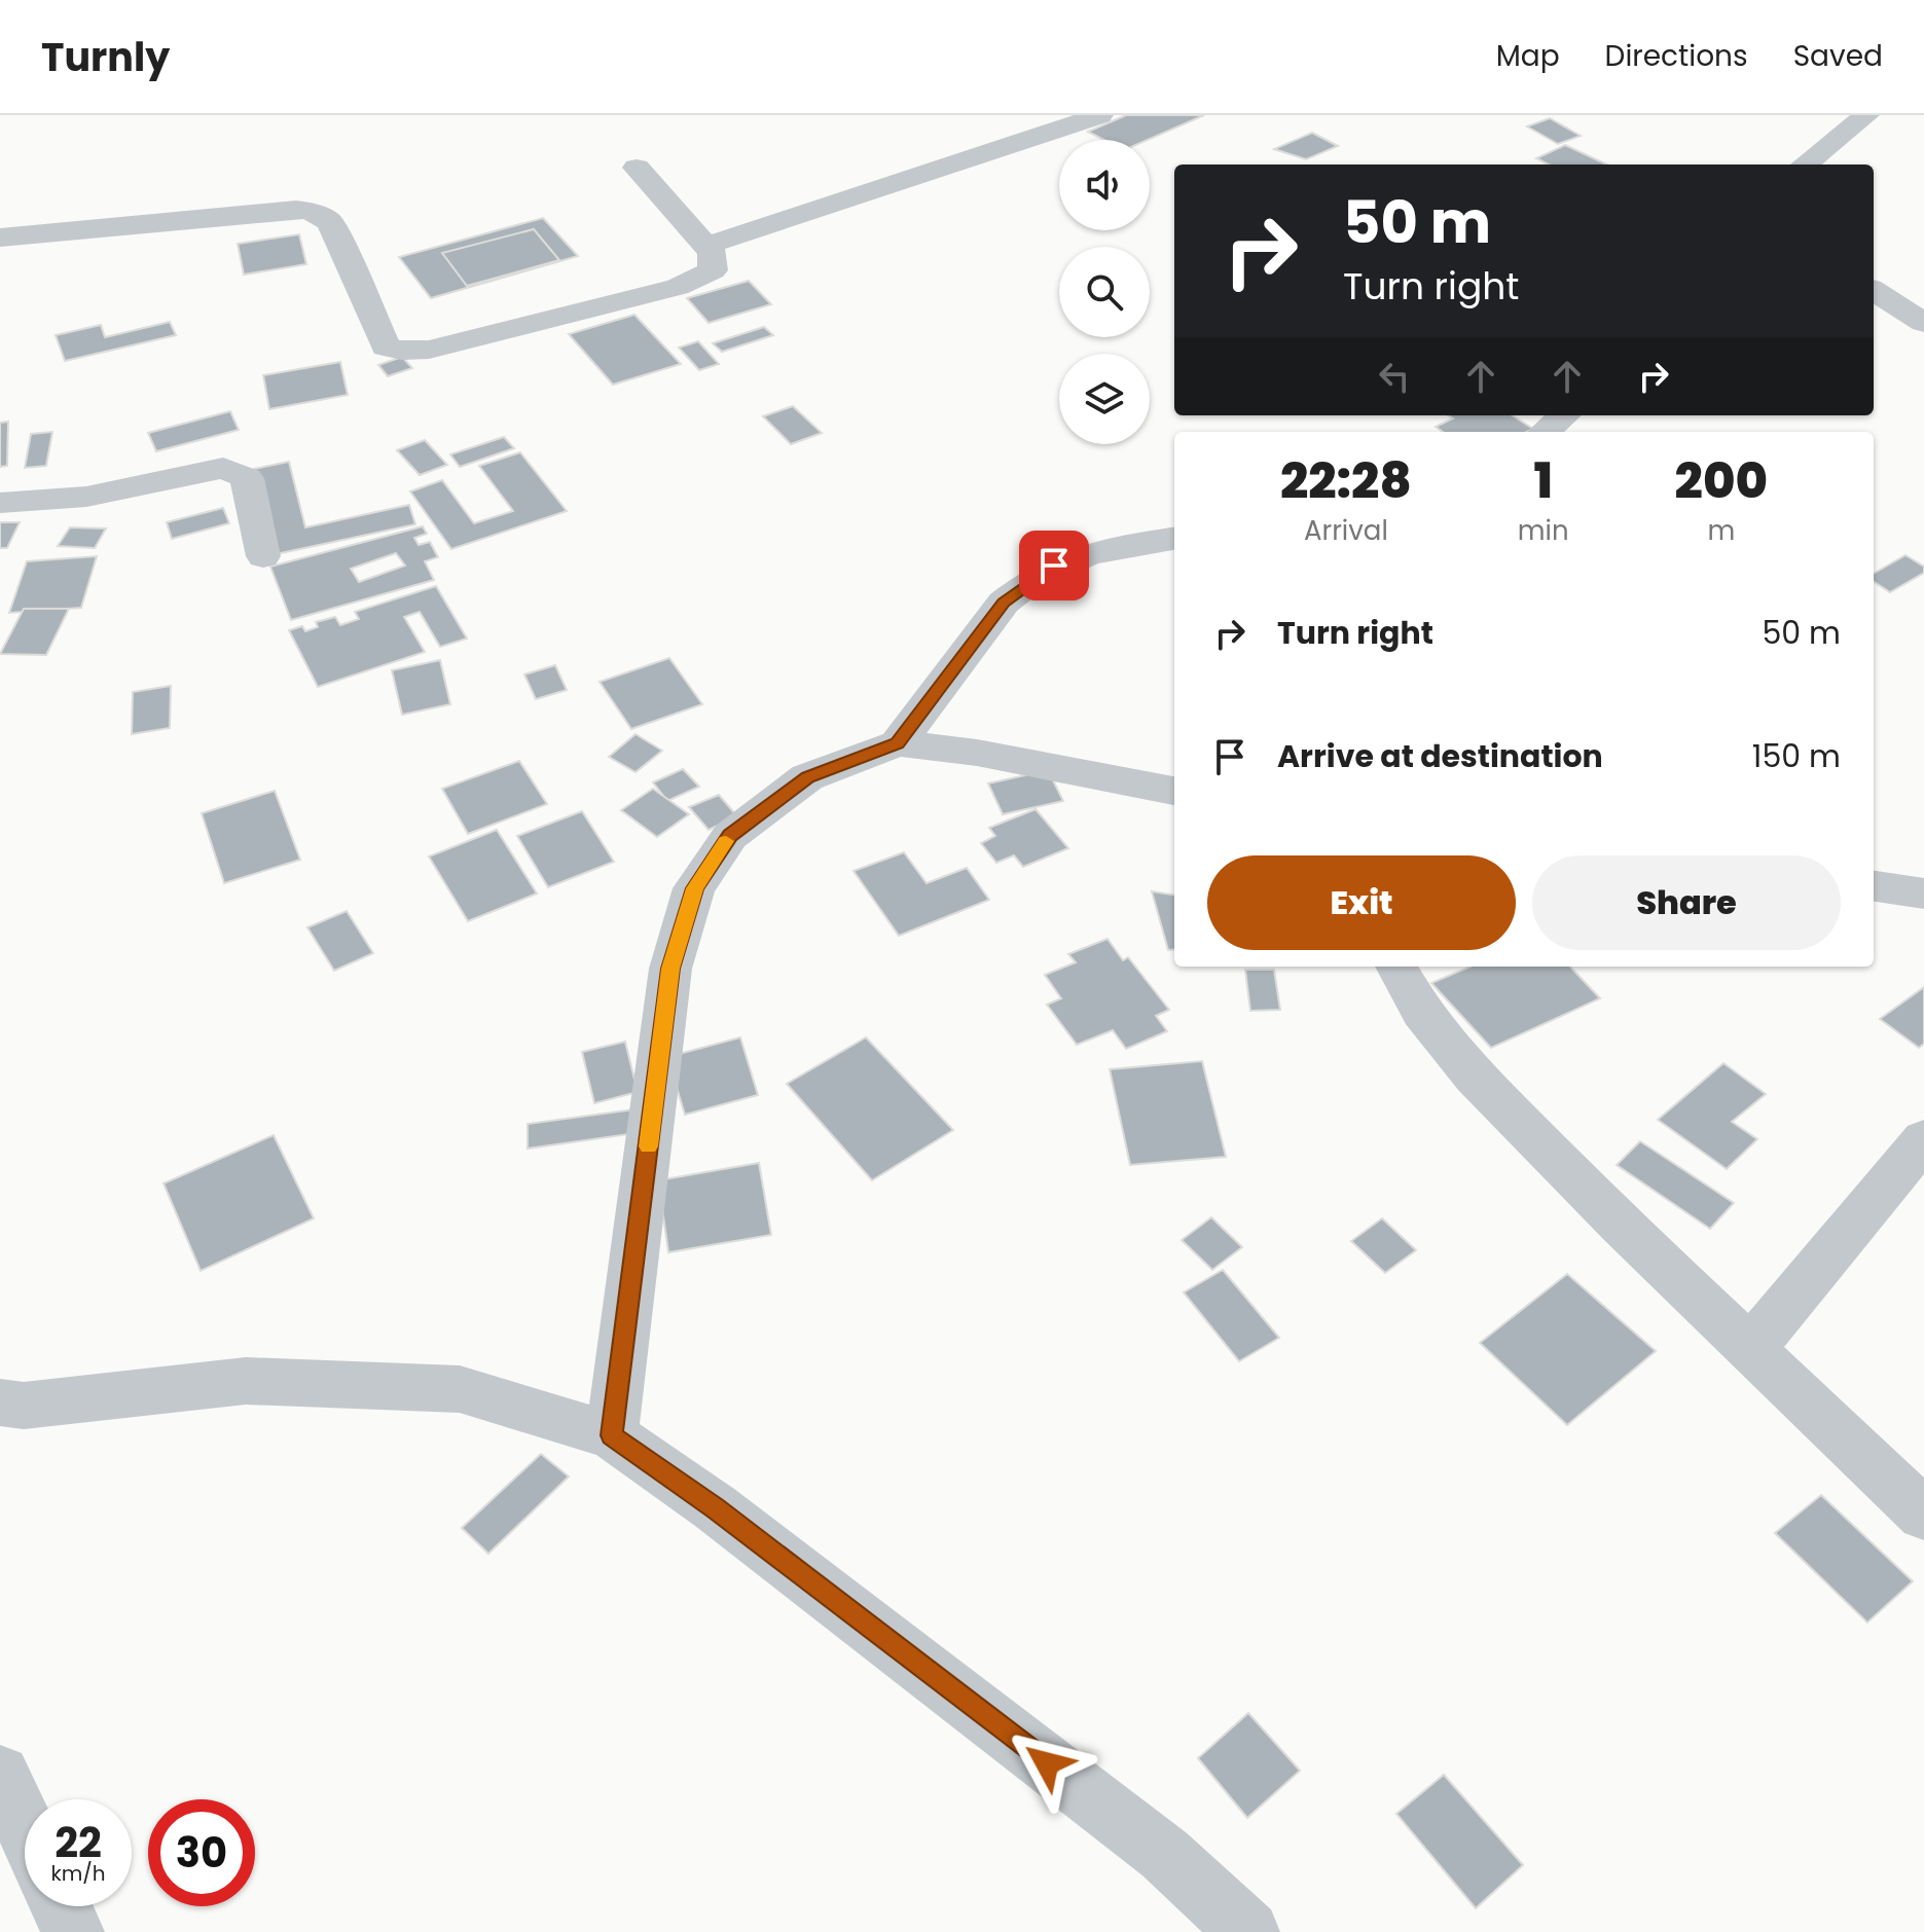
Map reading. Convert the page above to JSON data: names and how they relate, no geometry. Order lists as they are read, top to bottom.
{
  "page": {
    "header": "Turnly",
    "nav": ["Map", "Directions", "Saved"],
    "turn": ["50 m", "Turn right"],
    "eta": [
      "22:28",
      "Arrival",
      "1",
      "min",
      "200",
      "m"
    ],
    "list": [
      {
        "name": "Turn right",
        "value": "50 m"
      },
      {
        "name": "Arrive at destination",
        "value": "150 m"
      }
    ],
    "buttons": ["Exit", "Share"],
    "speed": "22 km/h",
    "limit": "30"
  }
}
